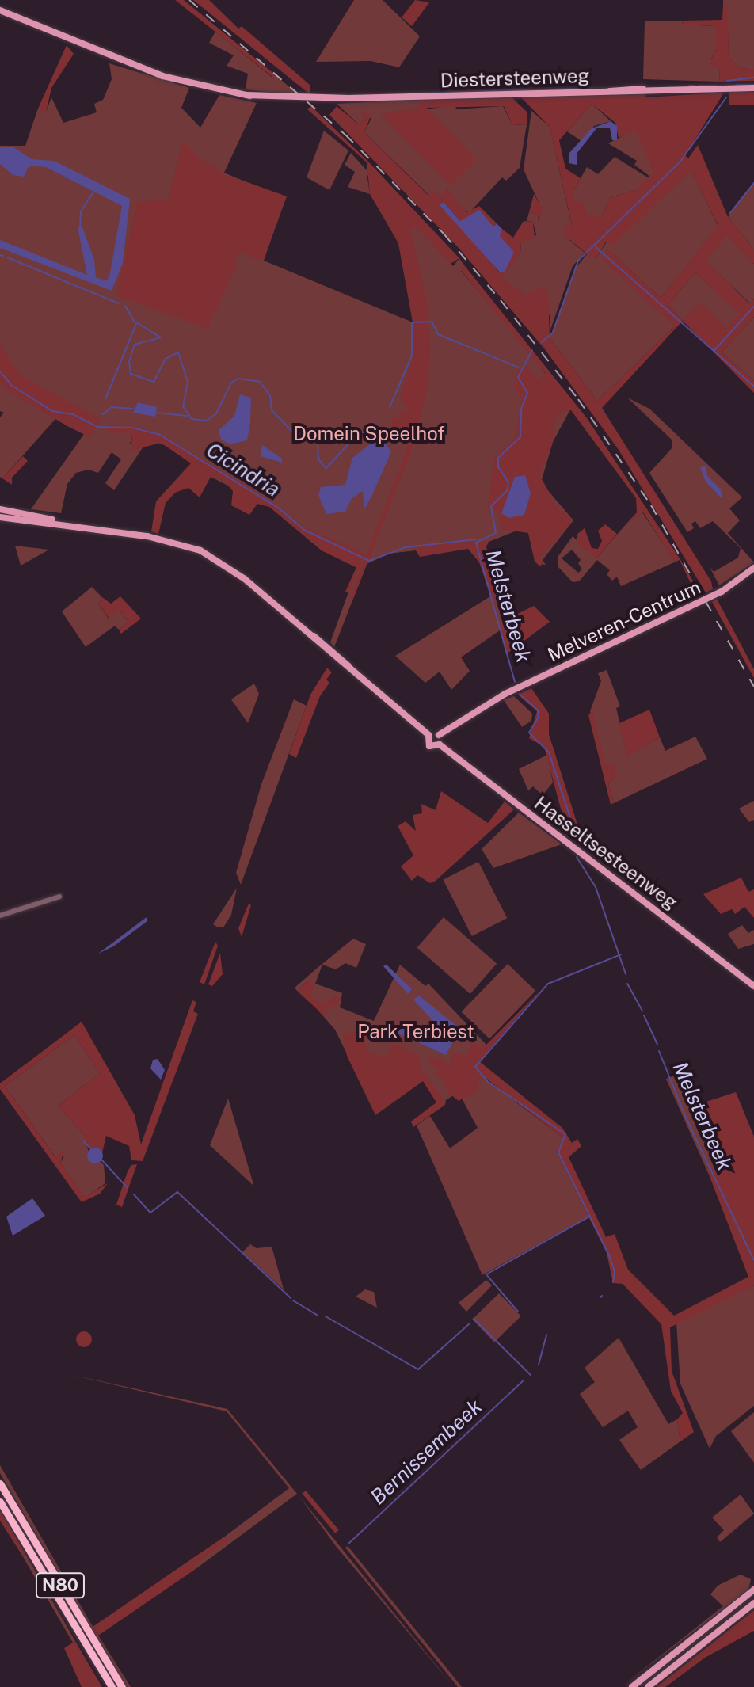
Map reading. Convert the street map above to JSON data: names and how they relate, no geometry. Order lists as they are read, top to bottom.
{
  "streets": {
    "highway": ["N80"],
    "main road": ["Diestersteenweg", "Melveren-Centrum", "Hasseltsesteenweg"]
  },
  "water": ["Cicindria", "Melsterbeek", "Bernissembeek"],
  "parks": ["Domein Speelhof", "Park Terbiest"]
}
